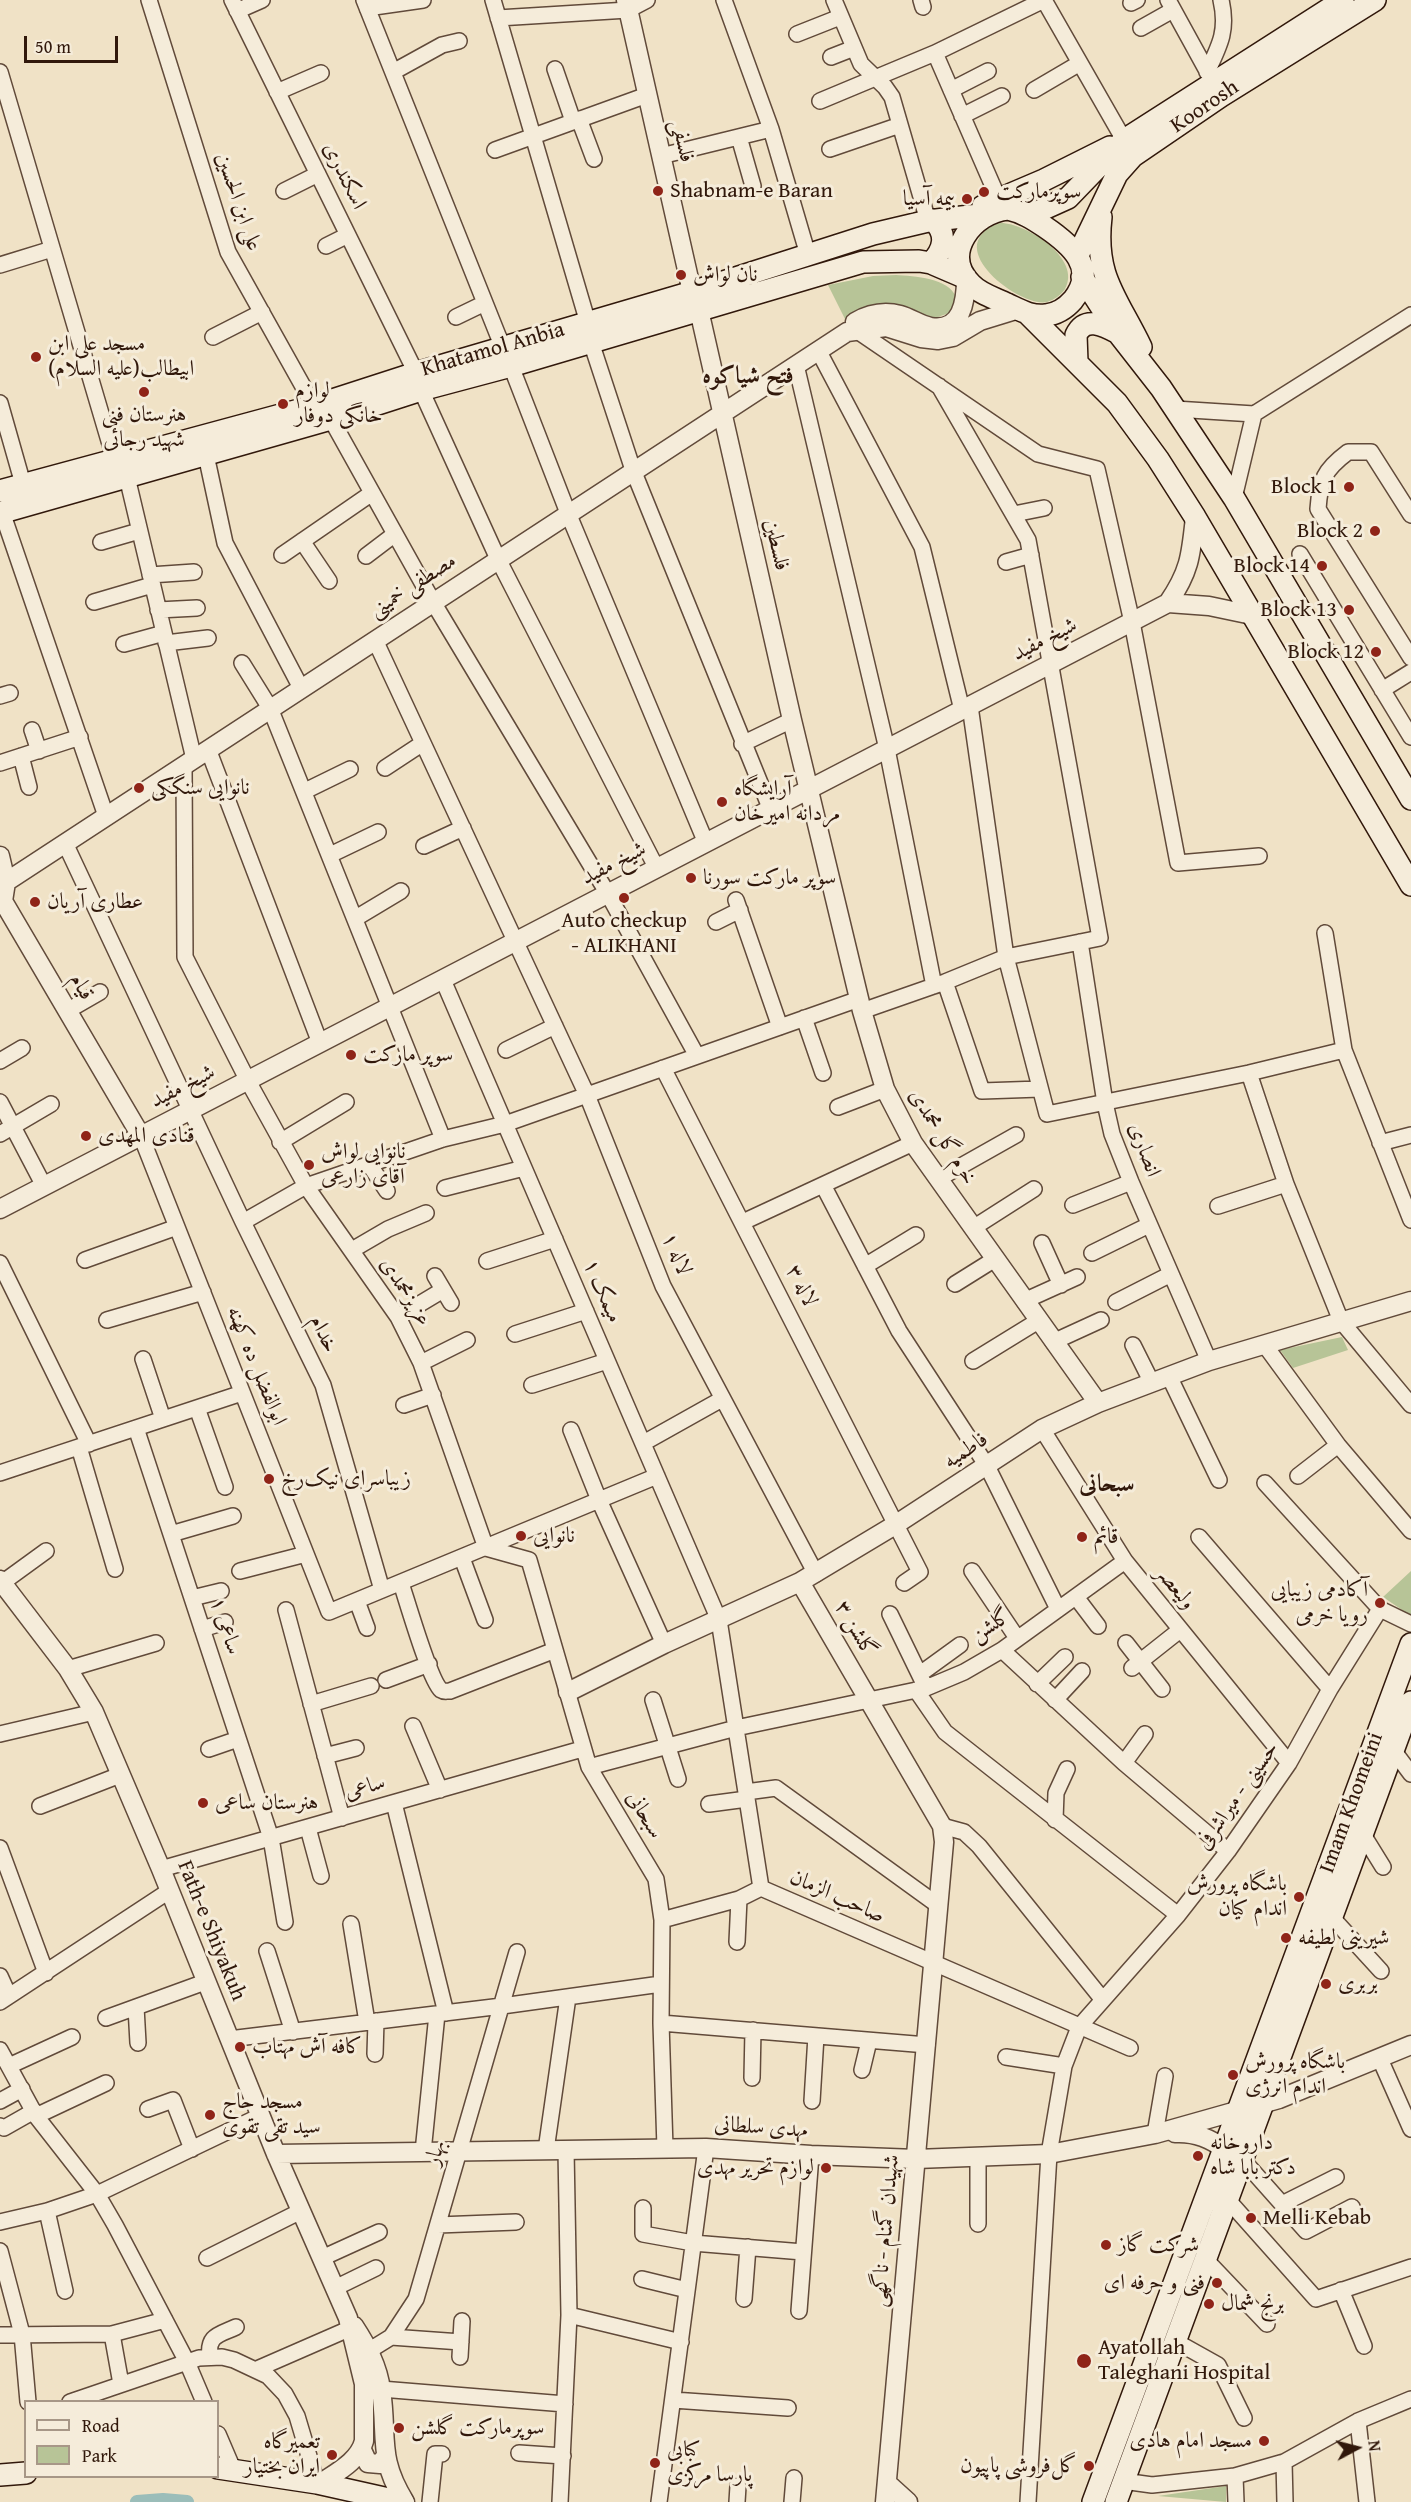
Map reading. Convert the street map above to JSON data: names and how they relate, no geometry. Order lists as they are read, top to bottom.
{
  "streets": {
    "main road": ["Koorosh", "Khatamol Anbia", "Imam Khomeini"],
    "street": [
      "فلسفی",
      "اسکندری",
      "علی ابن الحسین",
      "فلسطین",
      "مصطفی خمینی",
      "شیخ مفید",
      "قیام",
      "خرم گل محمدی",
      "انصاری",
      "لاله ۱",
      "لاله ۳",
      "میمک ۱",
      "عزیزمحمدی",
      "خدام",
      "ابوالفضل ده کهنه",
      "فاطمیه",
      "ولیعصر",
      "ساعی ۱",
      "گلشن",
      "گلشن ۳",
      "ساعی",
      "حسینی - میراشرفی",
      "سبحانی",
      "صاحب الزمان",
      "Fath-e Shiyakuh",
      "مهدی سلطانی",
      "بهار",
      "شهیدان گمنام - ناگهی"
    ]
  },
  "crossings": [
    ["Koorosh", "Khatamol Anbia"],
    ["Koorosh", "مصطفی خمینی"],
    ["فلسفی", "Khatamol Anbia"],
    ["فلسفی", "فلسطین"],
    ["اسکندری", "Khatamol Anbia"],
    ["اسکندری", "مصطفی خمینی"],
    ["اسکندری", "شیخ مفید"],
    ["علی ابن الحسین", "Khatamol Anbia"],
    ["Khatamol Anbia", "فلسطین"],
    ["Khatamol Anbia", "مصطفی خمینی"],
    ["فلسطین", "مصطفی خمینی"],
    ["فلسطین", "شیخ مفید"],
    ["فلسطین", "خرم گل محمدی"],
    ["مصطفی خمینی", "قیام"],
    ["مصطفی خمینی", "لاله ۱"],
    ["مصطفی خمینی", "عزیزمحمدی"],
    ["مصطفی خمینی", "خدام"],
    ["شیخ مفید", "قیام"],
    ["شیخ مفید", "خرم گل محمدی"],
    ["شیخ مفید", "لاله ۱"],
    ["شیخ مفید", "میمک ۱"],
    ["شیخ مفید", "عزیزمحمدی"],
    ["شیخ مفید", "خدام"],
    ["شیخ مفید", "ابوالفضل ده کهنه"],
    ["قیام", "ابوالفضل ده کهنه"],
    ["خرم گل محمدی", "فاطمیه"],
    ["انصاری", "فاطمیه"],
    ["لاله ۱", "فاطمیه"],
    ["لاله ۱", "گلشن ۳"],
    ["لاله ۳", "فاطمیه"],
    ["میمک ۱", "فاطمیه"],
    ["میمک ۱", "صاحب الزمان"],
    ["عزیزمحمدی", "سبحانی"],
    ["فاطمیه", "ولیعصر"],
    ["فاطمیه", "گلشن ۳"],
    ["فاطمیه", "سبحانی"],
    ["فاطمیه", "صاحب الزمان"],
    ["ولیعصر", "گلشن"],
    ["ولیعصر", "حسینی - میراشرفی"],
    ["ساعی ۱", "ساعی"],
    ["گلشن", "گلشن ۳"],
    ["گلشن", "سبحانی"],
    ["گلشن", "صاحب الزمان"],
    ["ساعی", "سبحانی"],
    ["ساعی", "Fath-e Shiyakuh"],
    ["حسینی - میراشرفی", "صاحب الزمان"],
    ["حسینی - میراشرفی", "مهدی سلطانی"],
    ["Imam Khomeini", "مهدی سلطانی"],
    ["سبحانی", "مهدی سلطانی"],
    ["صاحب الزمان", "شهیدان گمنام - ناگهی"],
    ["Fath-e Shiyakuh", "مهدی سلطانی"],
    ["Fath-e Shiyakuh", "بهار"],
    ["مهدی سلطانی", "بهار"],
    ["مهدی سلطانی", "شهیدان گمنام - ناگهی"]
  ],
  "districts": ["فتح شیاکوه", "سبحانی"],
  "places": [
    "Shabnam-e Baran",
    "سوپرمارکت",
    "بیمه آسیا",
    "نان لواش",
    "مسجد علی ابن ابیطالب(علیه السلام)",
    "هنرستان فنی شهید رجائی",
    "لوازم خانگی دوفار",
    "Block 1",
    "Block 2",
    "Block 14",
    "Block 13",
    "Block 12",
    "نانوایی سنگکی",
    "آرایشگاه مردانه امیرخان",
    "سوپر مارکت سورنا",
    "Auto checkup - ALIKHANI",
    "عطاری آریان",
    "سوپر مارکت",
    "قنادی المهدی",
    "نانوایی لواش آقای زارعی",
    "زیباسرای نیک‌رخ",
    "نانوایی",
    "قائم",
    "آکادمی زیبایی رویا خرمی",
    "هنرستان ساعی",
    "باشگاه پرورش اندام کیان",
    "شیرینی لطیفه",
    "بربری",
    "کافه آش مهتاب",
    "باشگاه پرورش اندام انرژی",
    "مسجد حاج سید تقی تقوی",
    "داروخانه دکتر بابا شاه",
    "لوازم تحریر مهدی",
    "Melli Kebab",
    "شرکت گاز",
    "فنی و حرفه ای",
    "برنج شمال",
    "Ayatollah Taleghani Hospital",
    "سوپرمارکت گلشن",
    "مسجد امام هادی",
    "تعمیرگاه ایران بختیار",
    "کبابی پارسا مرکزی",
    "گل‌فروشی پاپیون"
  ],
  "legend": ["Road", "Park"],
  "scale_bar": "50 m",
  "north": "right"
}
